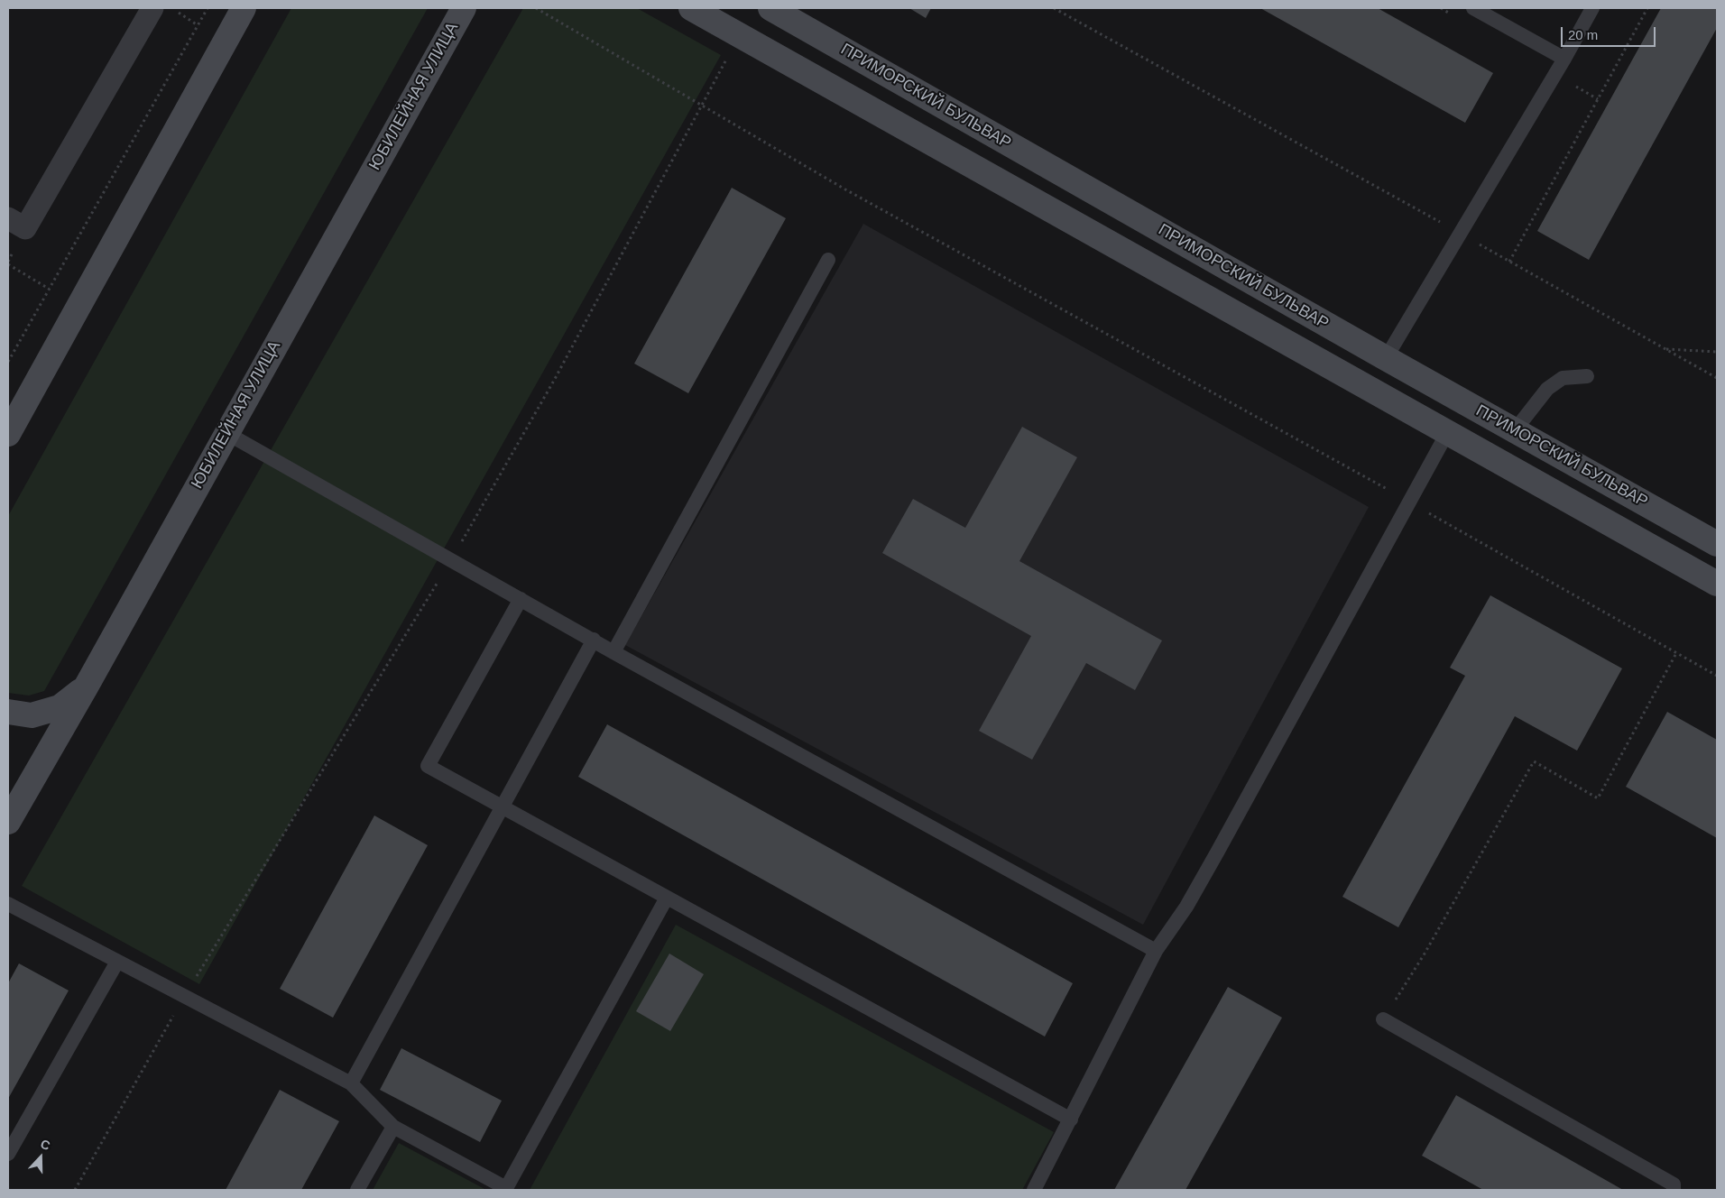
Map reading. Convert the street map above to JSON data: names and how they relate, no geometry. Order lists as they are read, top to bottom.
{
  "streets": {
    "main road": ["ЮБИЛЕЙНАЯ УЛИЦА", "ПРИМОРСКИЙ БУЛЬВАР"]
  },
  "scale_bar": "20 m",
  "north": "top"
}
